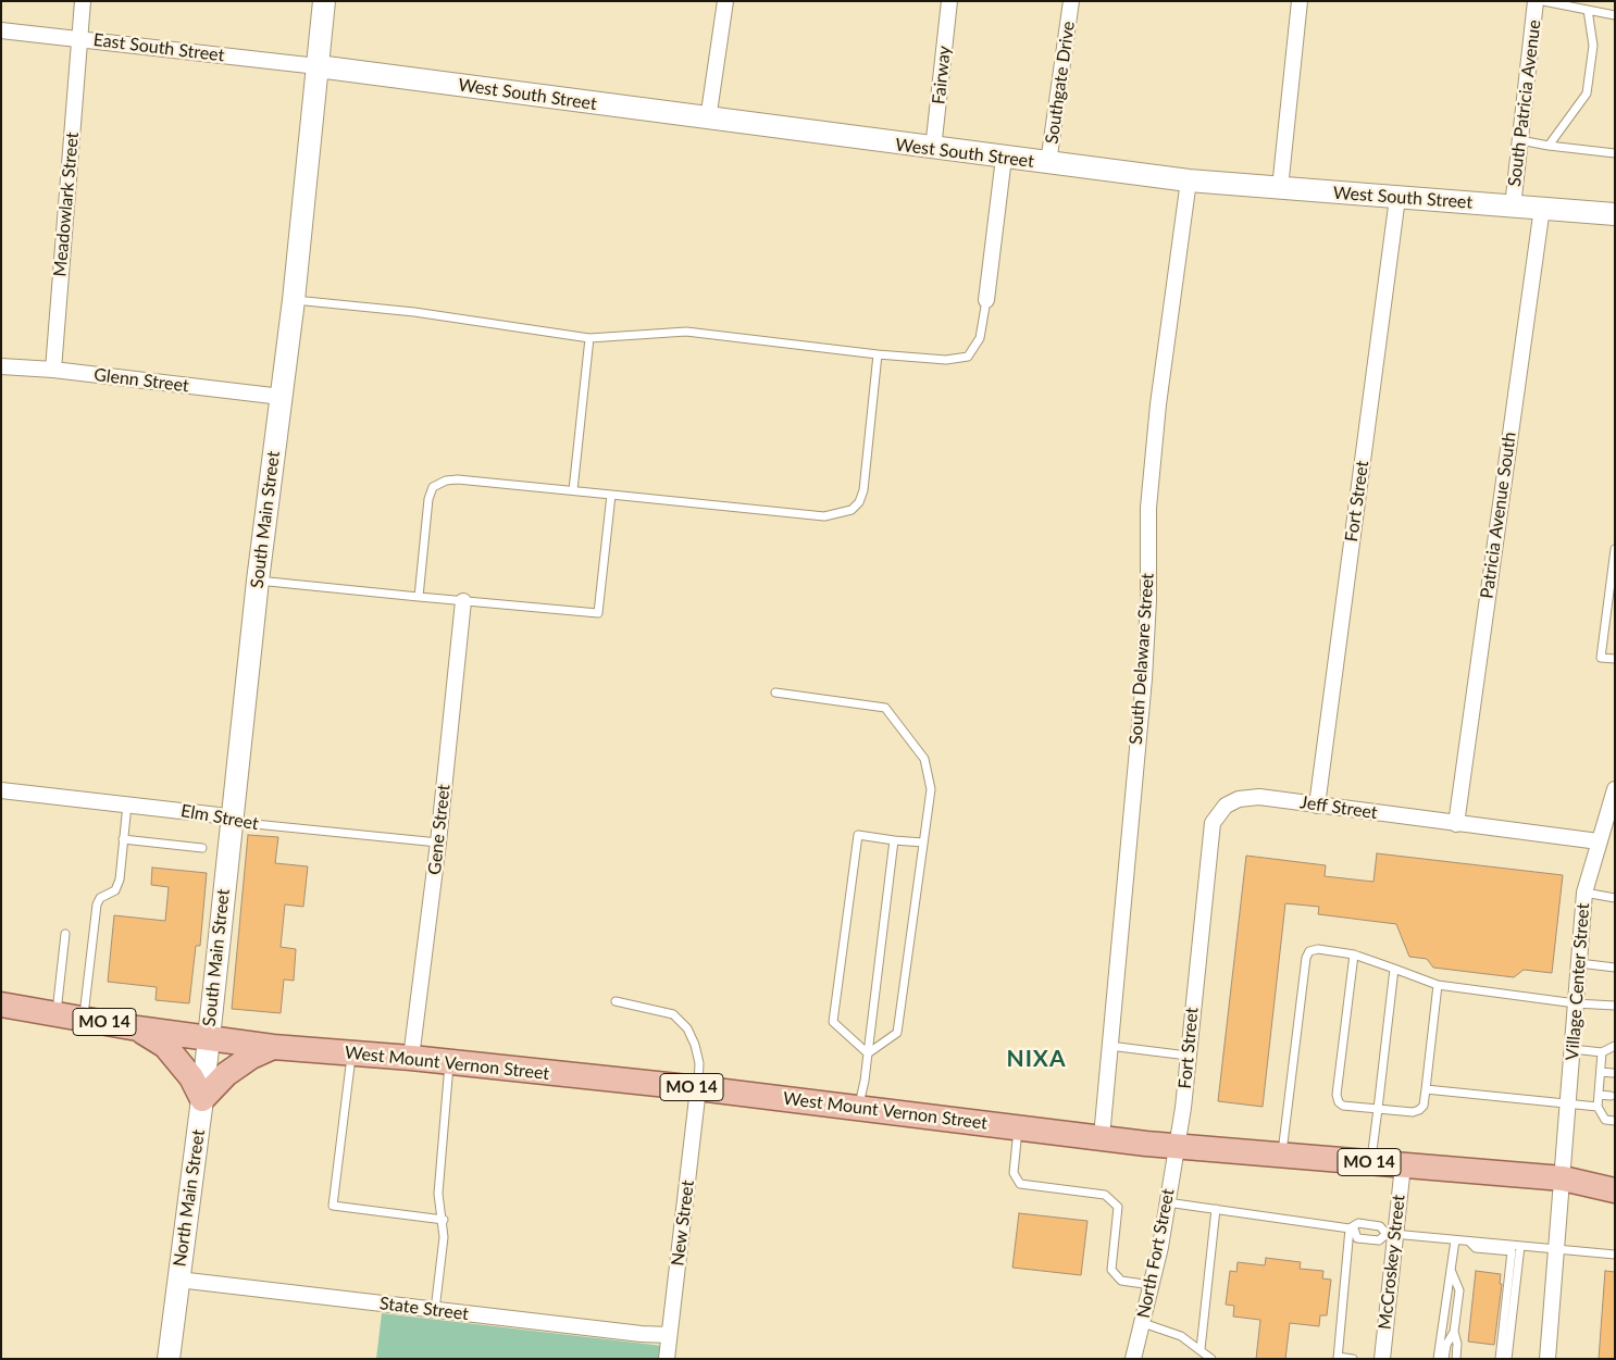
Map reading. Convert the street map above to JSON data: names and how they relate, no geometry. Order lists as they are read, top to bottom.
{
  "streets": {
    "main road": ["MO 14", "West Mount Vernon Street"],
    "street": [
      "East South Street",
      "Fairway",
      "Southgate Drive",
      "West South Street",
      "South Patricia Avenue",
      "Meadowlark Street",
      "Glenn Street",
      "Fort Street",
      "Patricia Avenue South",
      "South Main Street",
      "South Delaware Street",
      "Jeff Street",
      "Elm Street",
      "Gene Street",
      "Village Center Street",
      "North Main Street",
      "New Street",
      "North Fort Street",
      "McCroskey Street",
      "State Street"
    ]
  },
  "crossings": [
    ["East South Street", "West South Street"],
    ["East South Street", "Meadowlark Street"],
    ["East South Street", "South Main Street"],
    ["Fairway", "West South Street"],
    ["Southgate Drive", "West South Street"],
    ["West South Street", "South Patricia Avenue"],
    ["West South Street", "Fort Street"],
    ["West South Street", "Patricia Avenue South"],
    ["West South Street", "South Main Street"],
    ["West South Street", "South Delaware Street"],
    ["Meadowlark Street", "Glenn Street"],
    ["Glenn Street", "South Main Street"],
    ["Fort Street", "Jeff Street"],
    ["Fort Street", "West Mount Vernon Street"],
    ["Fort Street", "North Fort Street"],
    ["Patricia Avenue South", "Jeff Street"],
    ["South Main Street", "Elm Street"],
    ["South Main Street", "MO 14"],
    ["South Main Street", "West Mount Vernon Street"],
    ["South Main Street", "North Main Street"],
    ["South Delaware Street", "West Mount Vernon Street"],
    ["Jeff Street", "Village Center Street"],
    ["Elm Street", "Gene Street"],
    ["Gene Street", "West Mount Vernon Street"],
    ["Village Center Street", "West Mount Vernon Street"],
    ["MO 14", "West Mount Vernon Street"],
    ["MO 14", "North Main Street"],
    ["West Mount Vernon Street", "North Main Street"],
    ["West Mount Vernon Street", "New Street"],
    ["West Mount Vernon Street", "North Fort Street"],
    ["West Mount Vernon Street", "McCroskey Street"],
    ["North Main Street", "State Street"],
    ["New Street", "State Street"]
  ],
  "districts": ["NIXA"]
}
